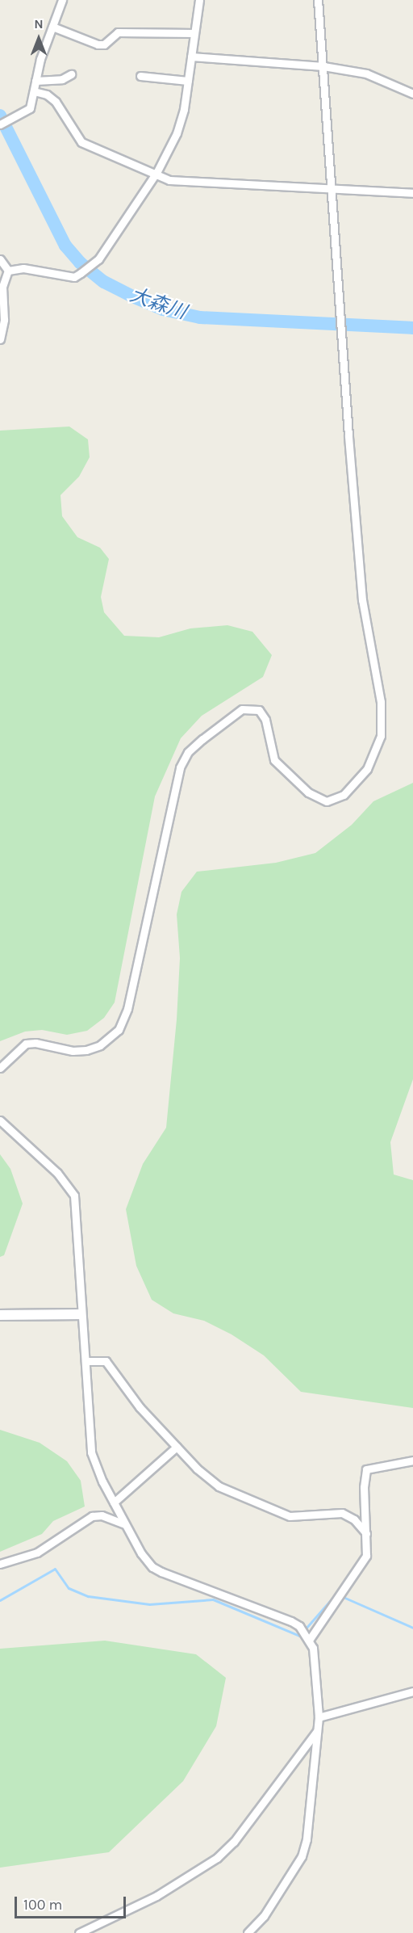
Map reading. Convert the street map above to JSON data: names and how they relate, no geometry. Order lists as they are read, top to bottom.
{
  "water": ["大森川"],
  "scale_bar": "100 m",
  "north": "top"
}
